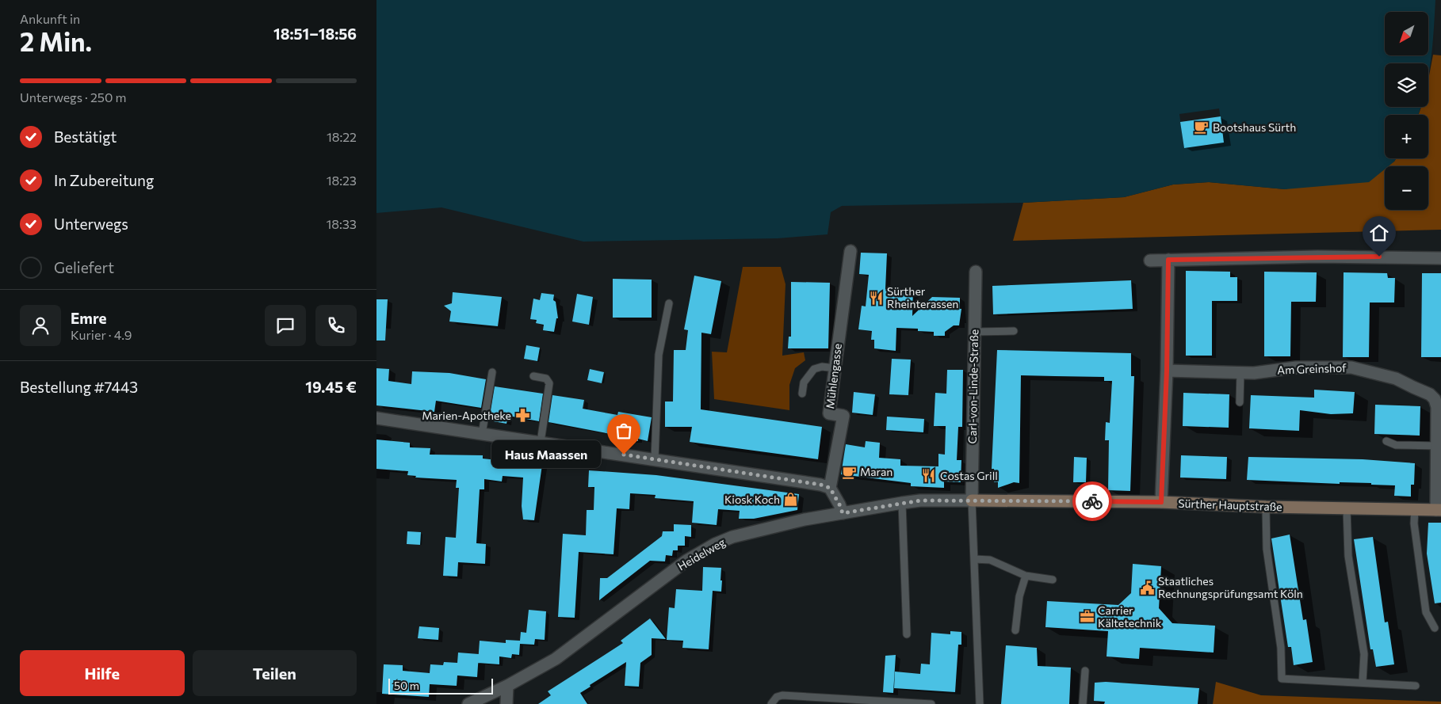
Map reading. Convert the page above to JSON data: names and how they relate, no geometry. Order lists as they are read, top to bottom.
{
  "streets": {
    "street": [
      "Am Greinshof",
      "Mühlengasse",
      "Carl-von-Linde-Straße",
      "Sürther Hauptstraße",
      "Heidelweg"
    ]
  },
  "crossings": [
    ["Am Greinshof", "Sürther Hauptstraße"],
    ["Carl-von-Linde-Straße", "Sürther Hauptstraße"],
    ["Carl-von-Linde-Straße", "Heidelweg"],
    ["Sürther Hauptstraße", "Heidelweg"]
  ],
  "places": {
    "cafe": ["Bootshaus Sürth", "Maran"],
    "restaurant": ["Sürther Rheinterassen", "Costas Grill"],
    "pharmacy": ["Marien-Apotheke"],
    "other": ["Haus Maassen"],
    "shop": ["Kiosk Koch"],
    "public building": ["Staatliches Rechnungsprüfungsamt Köln"],
    "office": ["Carrier Kältetechnik"]
  },
  "scale_bar": "50 m",
  "north": "bottom left",
  "page": {
    "heading": ["2 Min.", "Ankunft in", "18:51–18:56"],
    "panel": [
      "Emre",
      "Kurier · 4.9",
      "Bestellung #7443",
      "19.45 €"
    ],
    "map_buttons": ["+", "−"],
    "bar": "Unterwegs · 250 m",
    "list": [
      ["Bestätigt", "18:22"],
      ["In Zubereitung", "18:23"],
      ["Unterwegs", "18:33"],
      "Geliefert"
    ],
    "bubble": "Haus Maassen",
    "buttons": ["Hilfe", "Teilen"],
    "scale": "50 m"
  }
}
